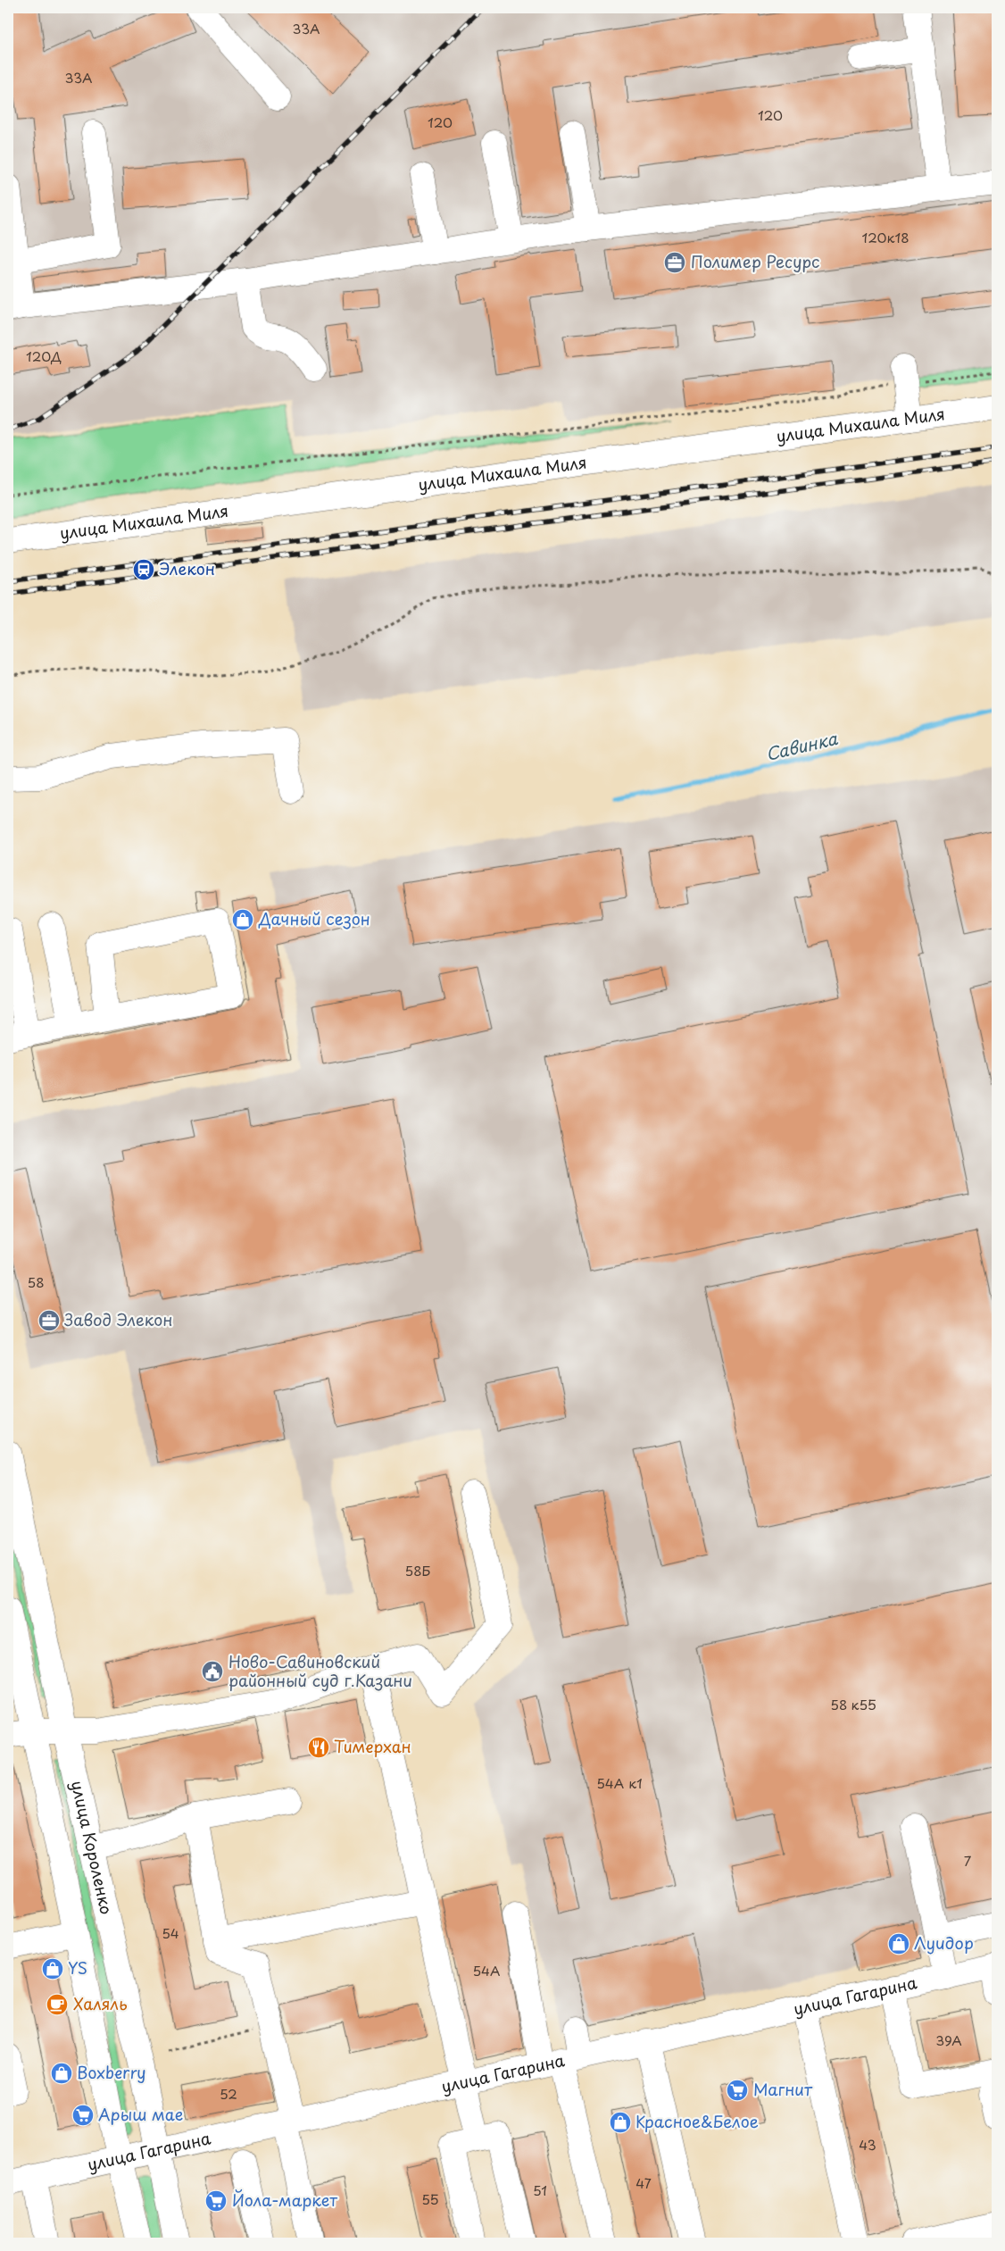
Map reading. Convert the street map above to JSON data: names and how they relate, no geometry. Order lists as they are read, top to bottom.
{
  "streets": {
    "street": ["улица Михаила Миля", "улица Короленко", "улица Гагарина"]
  },
  "crossings": [
    ["улица Короленко", "улица Гагарина"]
  ],
  "water": ["Савинка"],
  "places": {
    "office": ["Полимер Ресурс", "Завод Элекон"],
    "station": ["Элекон"],
    "shop": [
      "Дачный сезон",
      "Луидор",
      "YS",
      "Boxberry",
      "Красное&Белое"
    ],
    "public building": ["Ново-Савиновский районный суд г.Казани"],
    "restaurant": ["Тимерхан"],
    "cafe": ["Халяль"],
    "supermarket": ["Магнит", "Арыш мае", "Йола-маркет"]
  },
  "house_numbers": [
    "33А",
    "33А",
    "120",
    "120",
    "120к18",
    "120Д",
    "58",
    "58Б",
    "58 к55",
    "54А к1",
    "7",
    "54",
    "54А",
    "39А",
    "52",
    "43",
    "47",
    "51",
    "55"
  ]
}
